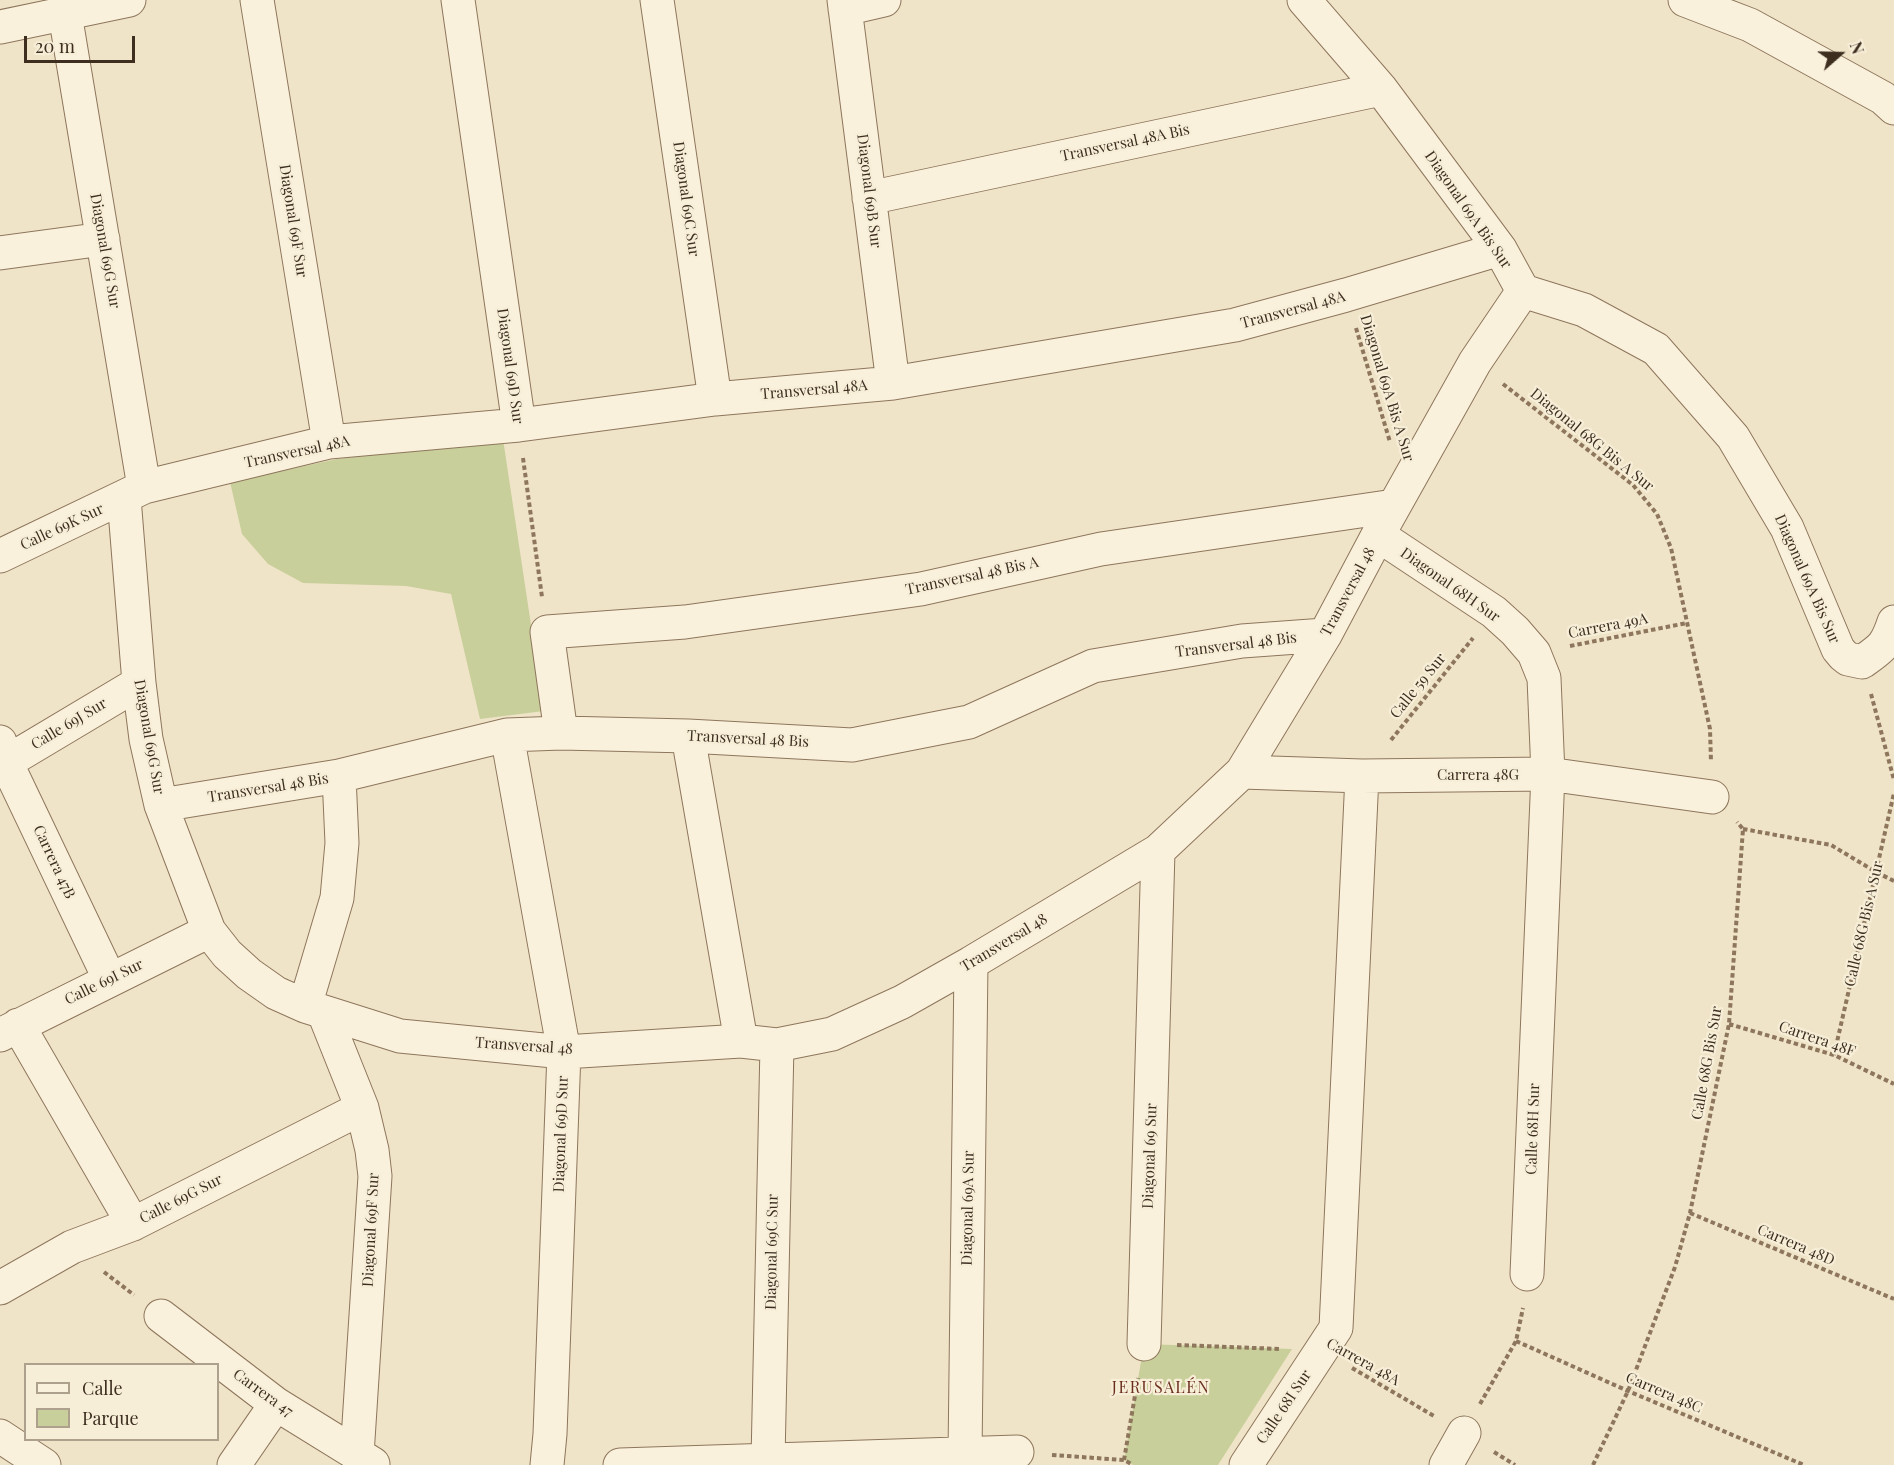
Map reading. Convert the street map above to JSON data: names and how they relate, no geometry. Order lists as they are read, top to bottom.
{
  "streets": {
    "street": [
      "Transversal 48A Bis",
      "Diagonal 69B Sur",
      "Diagonal 69C Sur",
      "Diagonal 69A Bis Sur",
      "Diagonal 69F Sur",
      "Diagonal 69G Sur",
      "Transversal 48A",
      "Diagonal 69D Sur",
      "Calle 69K Sur",
      "Transversal 48 Bis A",
      "Diagonal 68H Sur",
      "Transversal 48",
      "Transversal 48 Bis",
      "Calle 69J Sur",
      "Carrera 48G",
      "Carrera 47B",
      "Calle 69I Sur",
      "Calle 68H Sur",
      "Diagonal 69 Sur",
      "Calle 69G Sur",
      "Diagonal 69A Sur",
      "Carrera 47",
      "Calle 68I Sur"
    ],
    "path": [
      "Diagonal 69A Bis A Sur",
      "Diagonal 68G Bis A Sur",
      "Carrera 49A",
      "Calle 59 Sur",
      "Calle 68G Bis A Sur",
      "Carrera 48F",
      "Calle 68G Bis Sur",
      "Carrera 48D",
      "Carrera 48A",
      "Carrera 48C"
    ]
  },
  "crossings": [
    ["Transversal 48A Bis", "Diagonal 69B Sur"],
    ["Transversal 48A Bis", "Diagonal 69A Bis Sur"],
    ["Diagonal 69B Sur", "Transversal 48A"],
    ["Diagonal 69C Sur", "Transversal 48A"],
    ["Diagonal 69C Sur", "Transversal 48"],
    ["Diagonal 69A Bis Sur", "Transversal 48A"],
    ["Diagonal 69A Bis Sur", "Transversal 48"],
    ["Diagonal 69F Sur", "Transversal 48A"],
    ["Diagonal 69F Sur", "Transversal 48"],
    ["Diagonal 69F Sur", "Calle 69G Sur"],
    ["Diagonal 69F Sur", "Carrera 47"],
    ["Diagonal 69G Sur", "Transversal 48A"],
    ["Diagonal 69G Sur", "Calle 69K Sur"],
    ["Diagonal 69G Sur", "Transversal 48"],
    ["Diagonal 69G Sur", "Transversal 48 Bis"],
    ["Diagonal 69G Sur", "Calle 69J Sur"],
    ["Diagonal 69G Sur", "Calle 69I Sur"],
    ["Transversal 48A", "Diagonal 69D Sur"],
    ["Transversal 48A", "Diagonal 69A Bis A Sur"],
    ["Transversal 48A", "Calle 69K Sur"],
    ["Diagonal 69D Sur", "Transversal 48 Bis A"],
    ["Diagonal 69D Sur", "Transversal 48"],
    ["Diagonal 69D Sur", "Transversal 48 Bis"],
    ["Diagonal 69A Bis A Sur", "Transversal 48 Bis A"],
    ["Diagonal 69A Bis A Sur", "Transversal 48"],
    ["Diagonal 68G Bis A Sur", "Transversal 48"],
    ["Diagonal 68G Bis A Sur", "Carrera 49A"],
    ["Transversal 48 Bis A", "Transversal 48"],
    ["Diagonal 68H Sur", "Transversal 48"],
    ["Diagonal 68H Sur", "Carrera 49A"],
    ["Diagonal 68H Sur", "Calle 59 Sur"],
    ["Diagonal 68H Sur", "Carrera 48G"],
    ["Diagonal 68H Sur", "Calle 68H Sur"],
    ["Transversal 48", "Transversal 48 Bis"],
    ["Transversal 48", "Carrera 48G"],
    ["Transversal 48", "Calle 69I Sur"],
    ["Transversal 48", "Diagonal 69 Sur"],
    ["Transversal 48", "Diagonal 69A Sur"],
    ["Calle 59 Sur", "Carrera 48G"],
    ["Calle 69J Sur", "Carrera 47B"],
    ["Carrera 48G", "Calle 68H Sur"],
    ["Carrera 47B", "Calle 69I Sur"],
    ["Calle 68G Bis A Sur", "Carrera 48F"],
    ["Carrera 48F", "Calle 68G Bis Sur"],
    ["Calle 68G Bis Sur", "Carrera 48D"],
    ["Calle 68G Bis Sur", "Carrera 48C"],
    ["Diagonal 69 Sur", "Carrera 48A"],
    ["Carrera 48A", "Calle 68I Sur"]
  ],
  "districts": ["JERUSALÉN"],
  "legend": ["Calle", "Parque"],
  "scale_bar": "20 m",
  "north": "right"
}
